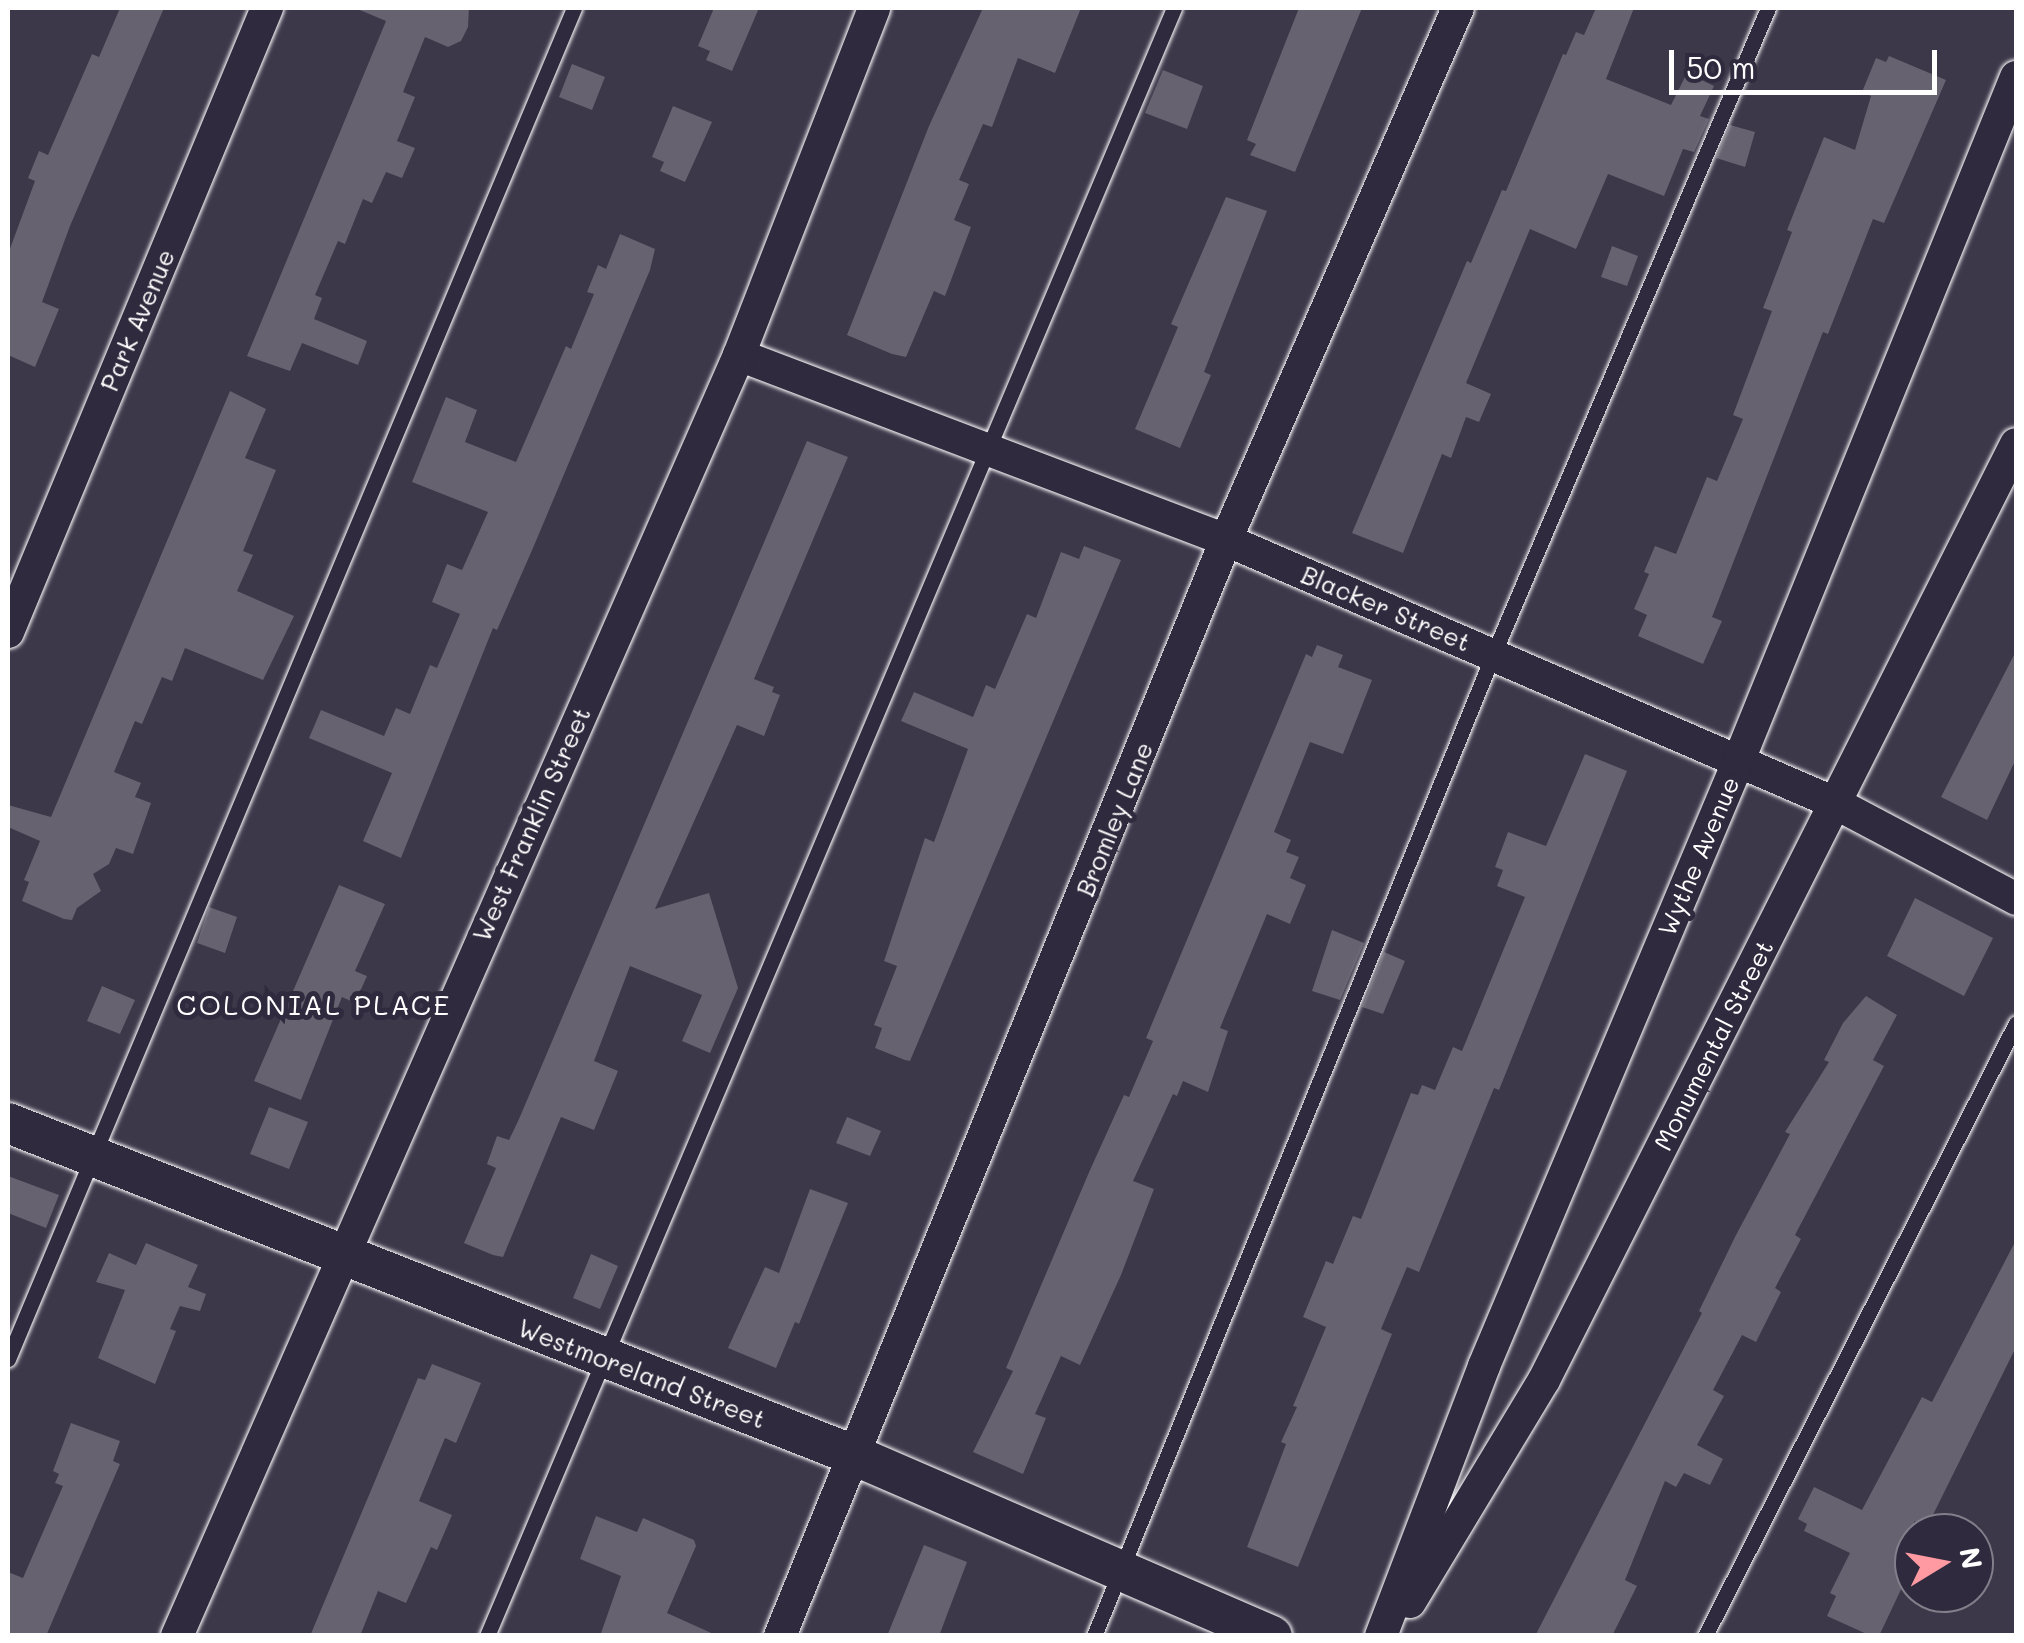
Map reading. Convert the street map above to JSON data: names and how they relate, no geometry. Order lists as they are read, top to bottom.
{
  "streets": {
    "street": [
      "Park Avenue",
      "Blacker Street",
      "Bromley Lane",
      "West Franklin Street",
      "Wythe Avenue",
      "Monumental Street",
      "Westmoreland Street"
    ]
  },
  "crossings": [
    ["Blacker Street", "Bromley Lane"],
    ["Blacker Street", "West Franklin Street"],
    ["Blacker Street", "Wythe Avenue"],
    ["Blacker Street", "Monumental Street"],
    ["Bromley Lane", "Westmoreland Street"],
    ["West Franklin Street", "Westmoreland Street"]
  ],
  "districts": ["COLONIAL PLACE"],
  "scale_bar": "50 m",
  "north": "right"
}
